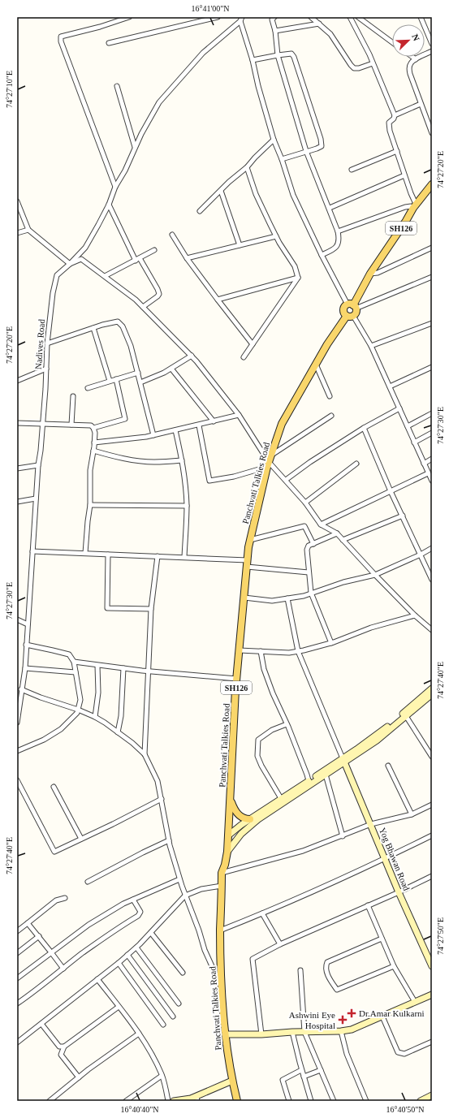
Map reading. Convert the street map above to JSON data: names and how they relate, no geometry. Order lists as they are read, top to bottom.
{
  "streets": {
    "main road": ["SH126", "Panchvati Talkies Road", "Yog Bhawan Road"],
    "street": ["Nadives Road"]
  },
  "crossings": [
    ["SH126", "Panchvati Talkies Road"]
  ],
  "places": {
    "health": ["Dr.Amar Kulkarni", "Ashwini Eye Hospital"]
  },
  "north": "top right",
  "coordinates": [
    "16°41'00\"N",
    "74°27'10\"E",
    "74°27'20\"E",
    "74°27'30\"E",
    "74°27'40\"E",
    "74°27'50\"E",
    "16°40'40\"N",
    "16°40'50\"N"
  ]
}
